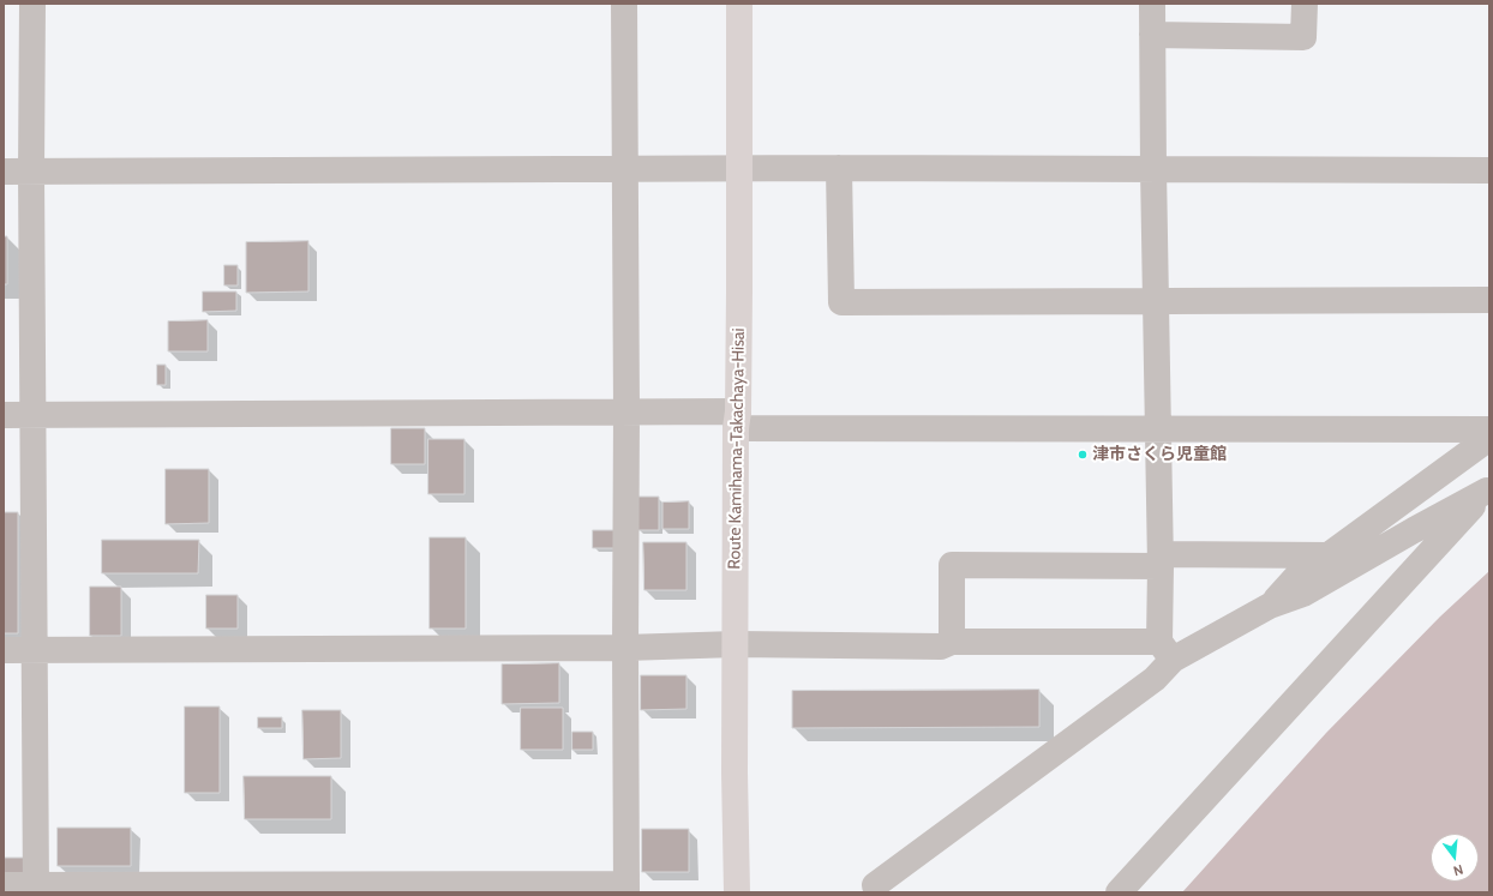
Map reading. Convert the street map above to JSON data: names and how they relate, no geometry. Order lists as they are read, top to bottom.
{
  "streets": {
    "main road": ["Route Kamihama-Takachaya-Hisai"]
  },
  "places": ["津市さくら児童館"],
  "north": "bottom"
}
